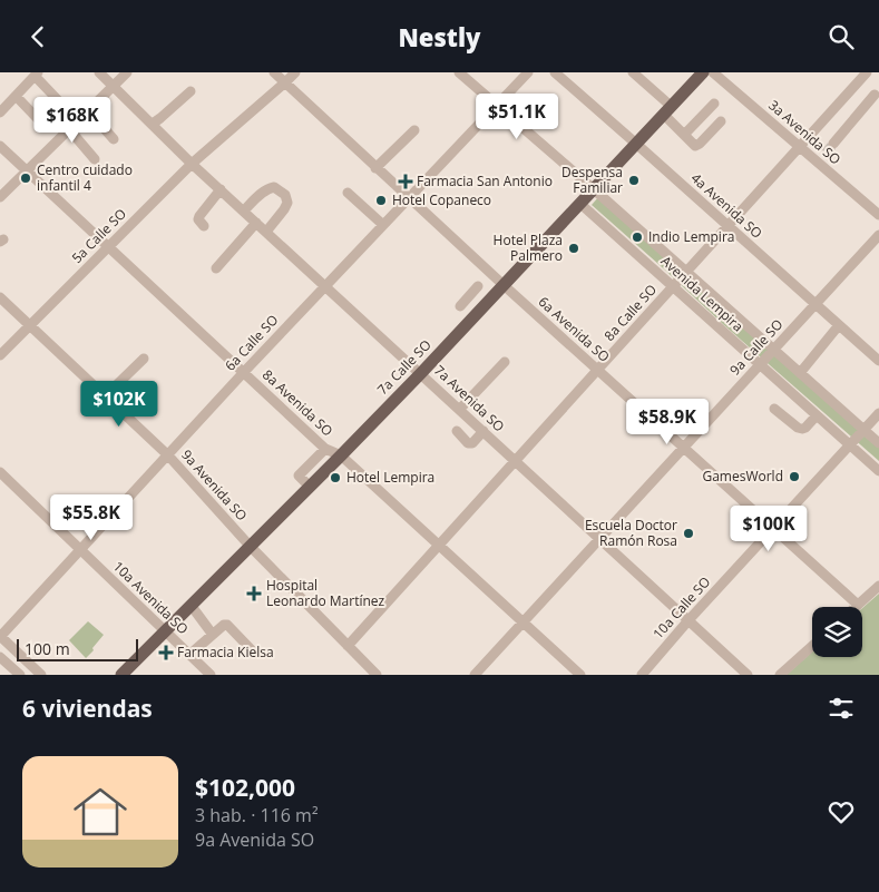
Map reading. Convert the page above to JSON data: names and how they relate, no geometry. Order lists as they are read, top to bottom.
{
  "streets": {
    "main road": ["7a Calle SO"],
    "street": [
      "3a Avenida SO",
      "4a Avenida SO",
      "5a Calle SO",
      "Avenida Lempira",
      "8a Calle SO",
      "6a Avenida SO",
      "6a Calle SO",
      "9a Calle SO",
      "7a Avenida SO",
      "8a Avenida SO",
      "9a Avenida SO",
      "10a Avenida SO",
      "10a Calle SO"
    ]
  },
  "crossings": [
    ["3a Avenida SO", "8a Calle SO"],
    ["4a Avenida SO", "8a Calle SO"],
    ["4a Avenida SO", "9a Calle SO"],
    ["4a Avenida SO", "7a Calle SO"],
    ["5a Calle SO", "6a Avenida SO"],
    ["5a Calle SO", "7a Avenida SO"],
    ["5a Calle SO", "8a Avenida SO"],
    ["5a Calle SO", "9a Avenida SO"],
    ["Avenida Lempira", "8a Calle SO"],
    ["Avenida Lempira", "6a Calle SO"],
    ["Avenida Lempira", "9a Calle SO"],
    ["Avenida Lempira", "7a Calle SO"],
    ["Avenida Lempira", "10a Calle SO"],
    ["8a Calle SO", "6a Avenida SO"],
    ["8a Calle SO", "7a Avenida SO"],
    ["8a Calle SO", "8a Avenida SO"],
    ["8a Calle SO", "9a Avenida SO"],
    ["6a Avenida SO", "6a Calle SO"],
    ["6a Avenida SO", "9a Calle SO"],
    ["6a Avenida SO", "7a Calle SO"],
    ["6a Avenida SO", "10a Calle SO"],
    ["6a Calle SO", "7a Avenida SO"],
    ["6a Calle SO", "8a Avenida SO"],
    ["6a Calle SO", "9a Avenida SO"],
    ["6a Calle SO", "10a Avenida SO"],
    ["9a Calle SO", "7a Avenida SO"],
    ["9a Calle SO", "8a Avenida SO"],
    ["7a Calle SO", "7a Avenida SO"],
    ["7a Calle SO", "8a Avenida SO"],
    ["7a Calle SO", "9a Avenida SO"],
    ["7a Calle SO", "10a Avenida SO"],
    ["7a Avenida SO", "10a Calle SO"]
  ],
  "places": {
    "other": [
      "Centro cuidado infantil 4",
      "Despensa Familiar",
      "Hotel Copaneco",
      "Indio Lempira",
      "Hotel Plaza Palmero",
      "GamesWorld",
      "Hotel Lempira",
      "Escuela Doctor Ramón Rosa"
    ],
    "health": ["Farmacia San Antonio", "Hospital Leonardo Martínez", "Farmacia Kielsa"]
  },
  "scale_bar": "100 m",
  "page": {
    "header": "Nestly",
    "price": [
      "$51.1K",
      "$168K",
      "$102K",
      "$58.9K",
      "$55.8K",
      "$100K"
    ],
    "scale": "100 m",
    "heading": "6 viviendas",
    "list": [
      {
        "name": "$102,000",
        "note": "3 hab. · 116 m² · 9a Avenida SO"
      }
    ]
  }
}
